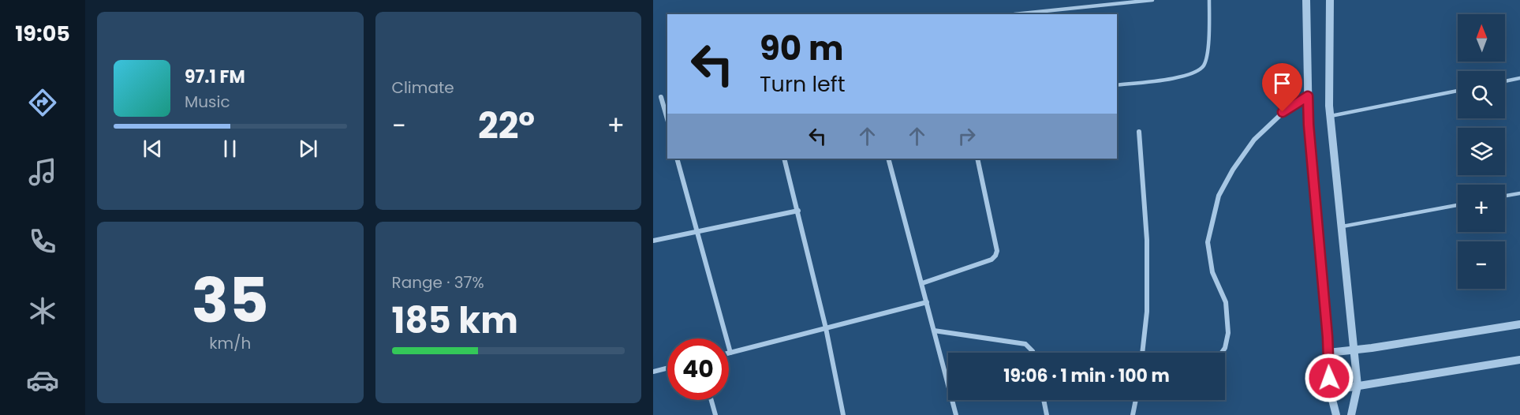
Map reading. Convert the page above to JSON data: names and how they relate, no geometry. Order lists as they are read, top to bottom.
{
  "north": "top",
  "page": {
    "tabs": "19:05",
    "tile": [
      "Climate",
      ["35", "km/h"],
      ["Range · 37%", "185 km"]
    ],
    "map_buttons": ["+", "−"],
    "turn": ["90 m", "Turn left"],
    "song": ["97.1 FM", "Music"],
    "heat": ["−", "22°", "+"],
    "limit": "40",
    "trip": "19:06 · 1 min · 100 m"
  }
}
